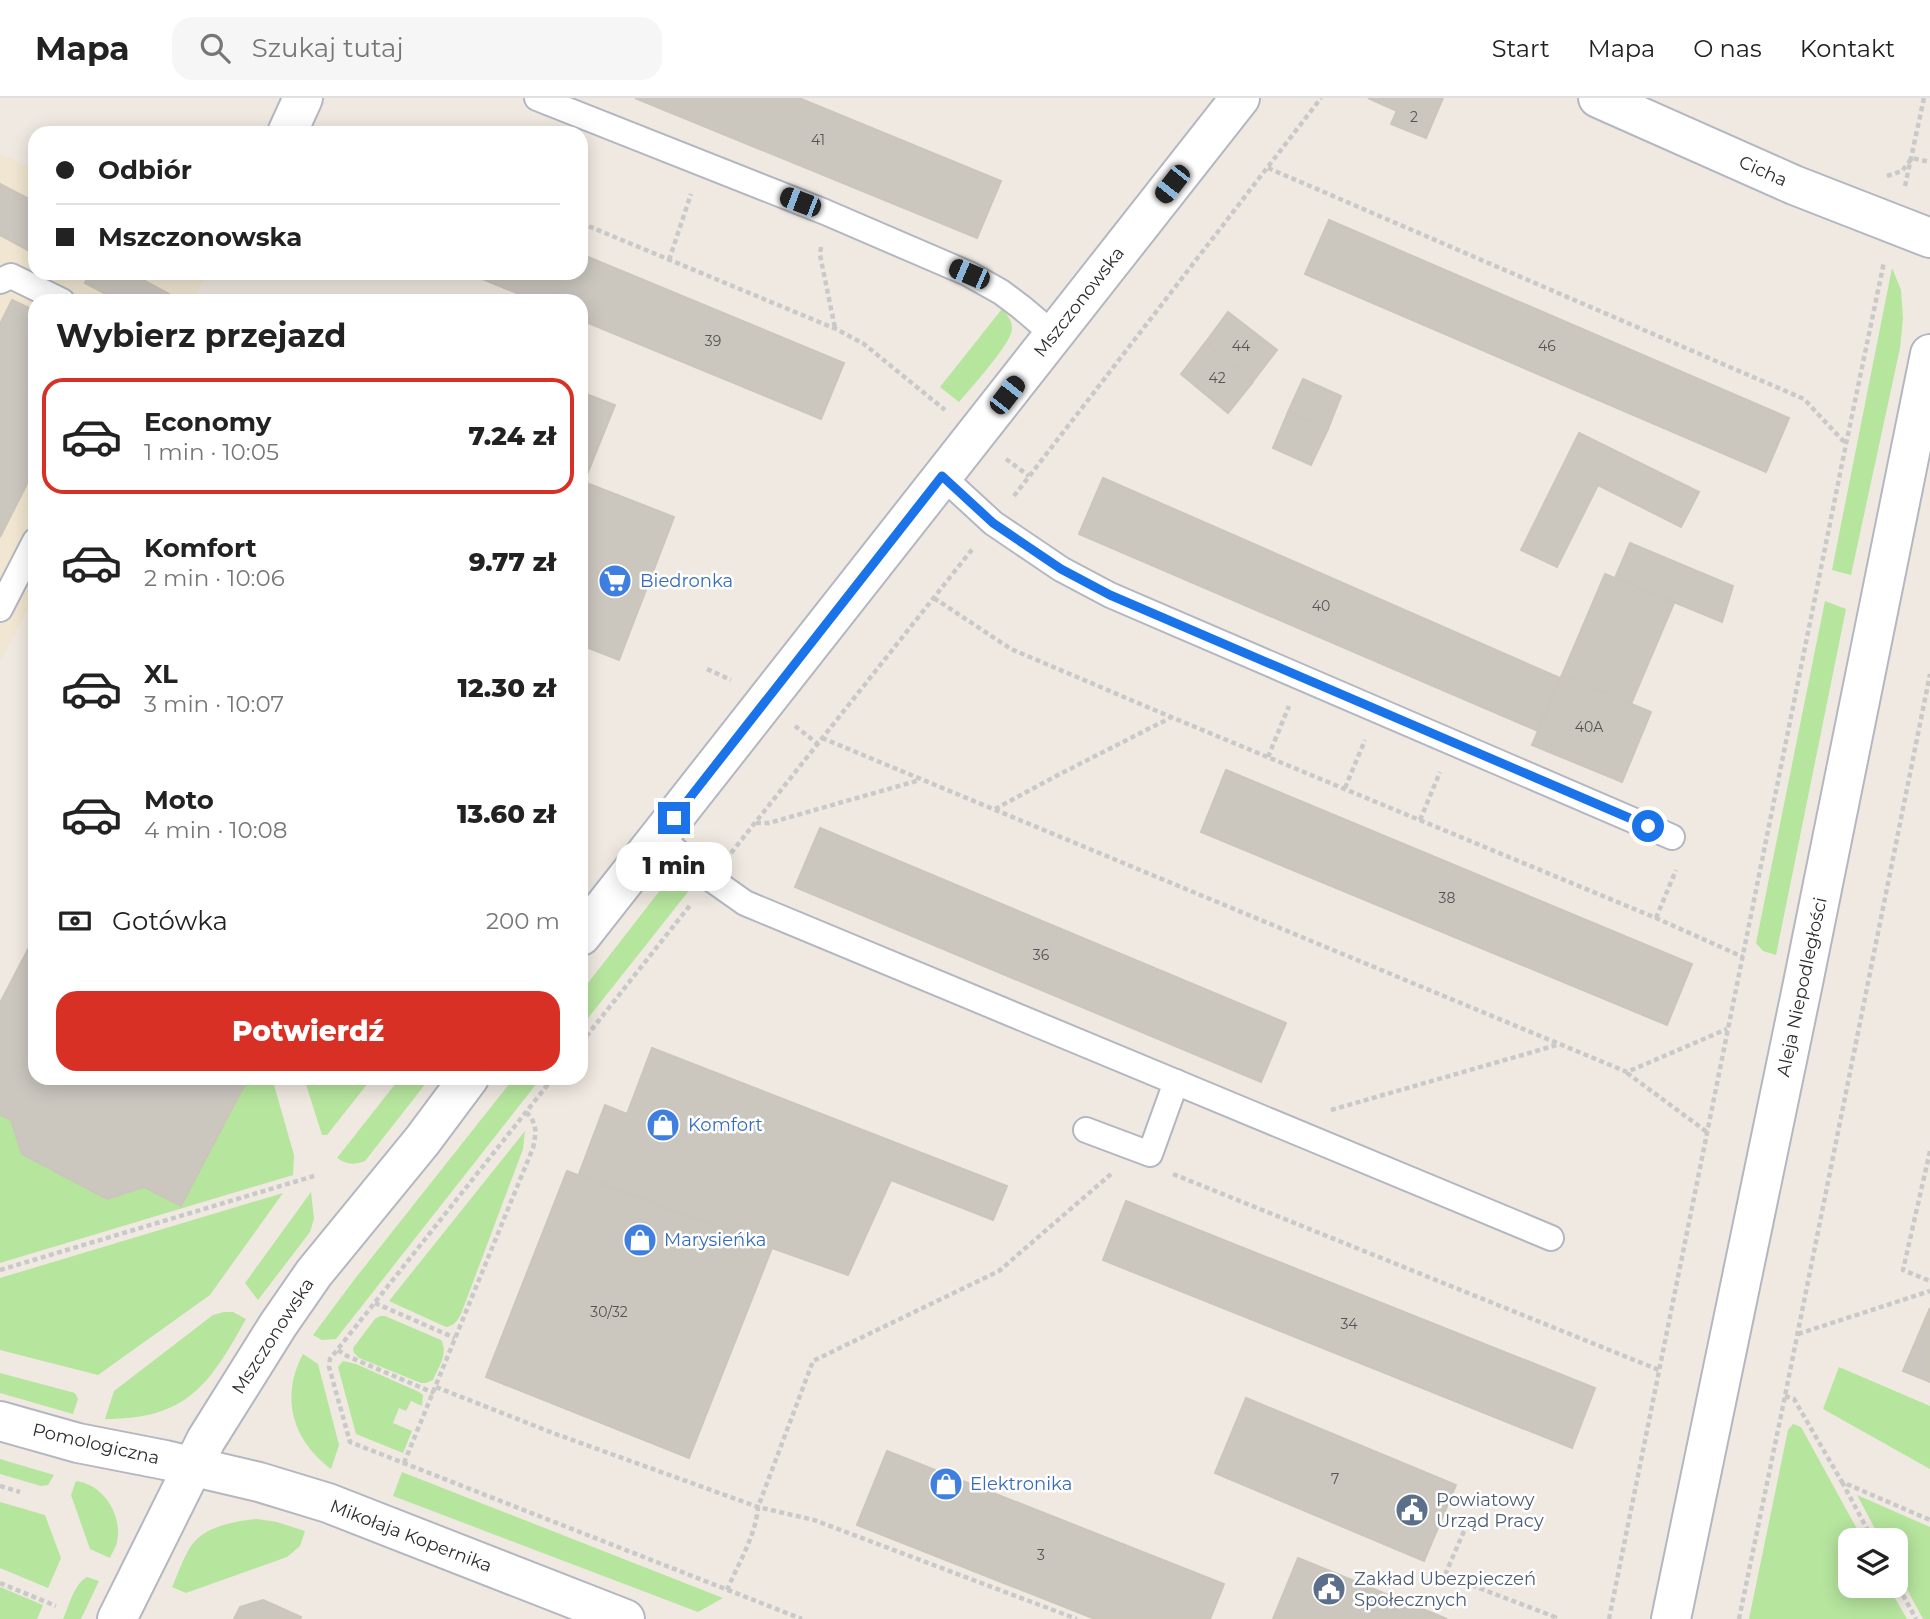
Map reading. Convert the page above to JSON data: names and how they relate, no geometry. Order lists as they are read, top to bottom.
{
  "streets": {
    "street": [
      "Cicha",
      "Mszczonowska",
      "Aleja Niepodległości",
      "Pomologiczna",
      "Mikołaja Kopernika"
    ]
  },
  "crossings": [
    ["Mszczonowska", "Pomologiczna"],
    ["Mszczonowska", "Mikołaja Kopernika"],
    ["Pomologiczna", "Mikołaja Kopernika"]
  ],
  "places": {
    "supermarket": ["Biedronka"],
    "shop": ["Komfort", "Marysieńka", "Elektronika"],
    "public building": ["Powiatowy Urząd Pracy", "Zakład Ubezpieczeń Społecznych"]
  },
  "house_numbers": [
    "2",
    "41",
    "39",
    "44",
    "46",
    "42",
    "40",
    "40A",
    "38",
    "36",
    "30/32",
    "34",
    "7",
    "3"
  ],
  "page": {
    "header": "Mapa",
    "search": "Szukaj tutaj",
    "nav": [
      "Start",
      "Mapa",
      "O nas",
      "Kontakt"
    ],
    "banner": ["Odbiór", "Mszczonowska"],
    "heading": "Wybierz przejazd",
    "list": [
      {
        "name": "Economy",
        "note": "1 min · 10:05",
        "value": "7.24 zł"
      },
      {
        "name": "Komfort",
        "note": "2 min · 10:06",
        "value": "9.77 zł"
      },
      {
        "name": "XL",
        "note": "3 min · 10:07",
        "value": "12.30 zł"
      },
      {
        "name": "Moto",
        "note": "4 min · 10:08",
        "value": "13.60 zł"
      }
    ],
    "bubble": "1 min",
    "pay": ["Gotówka", "200 m"],
    "buttons": "Potwierdź"
  }
}
